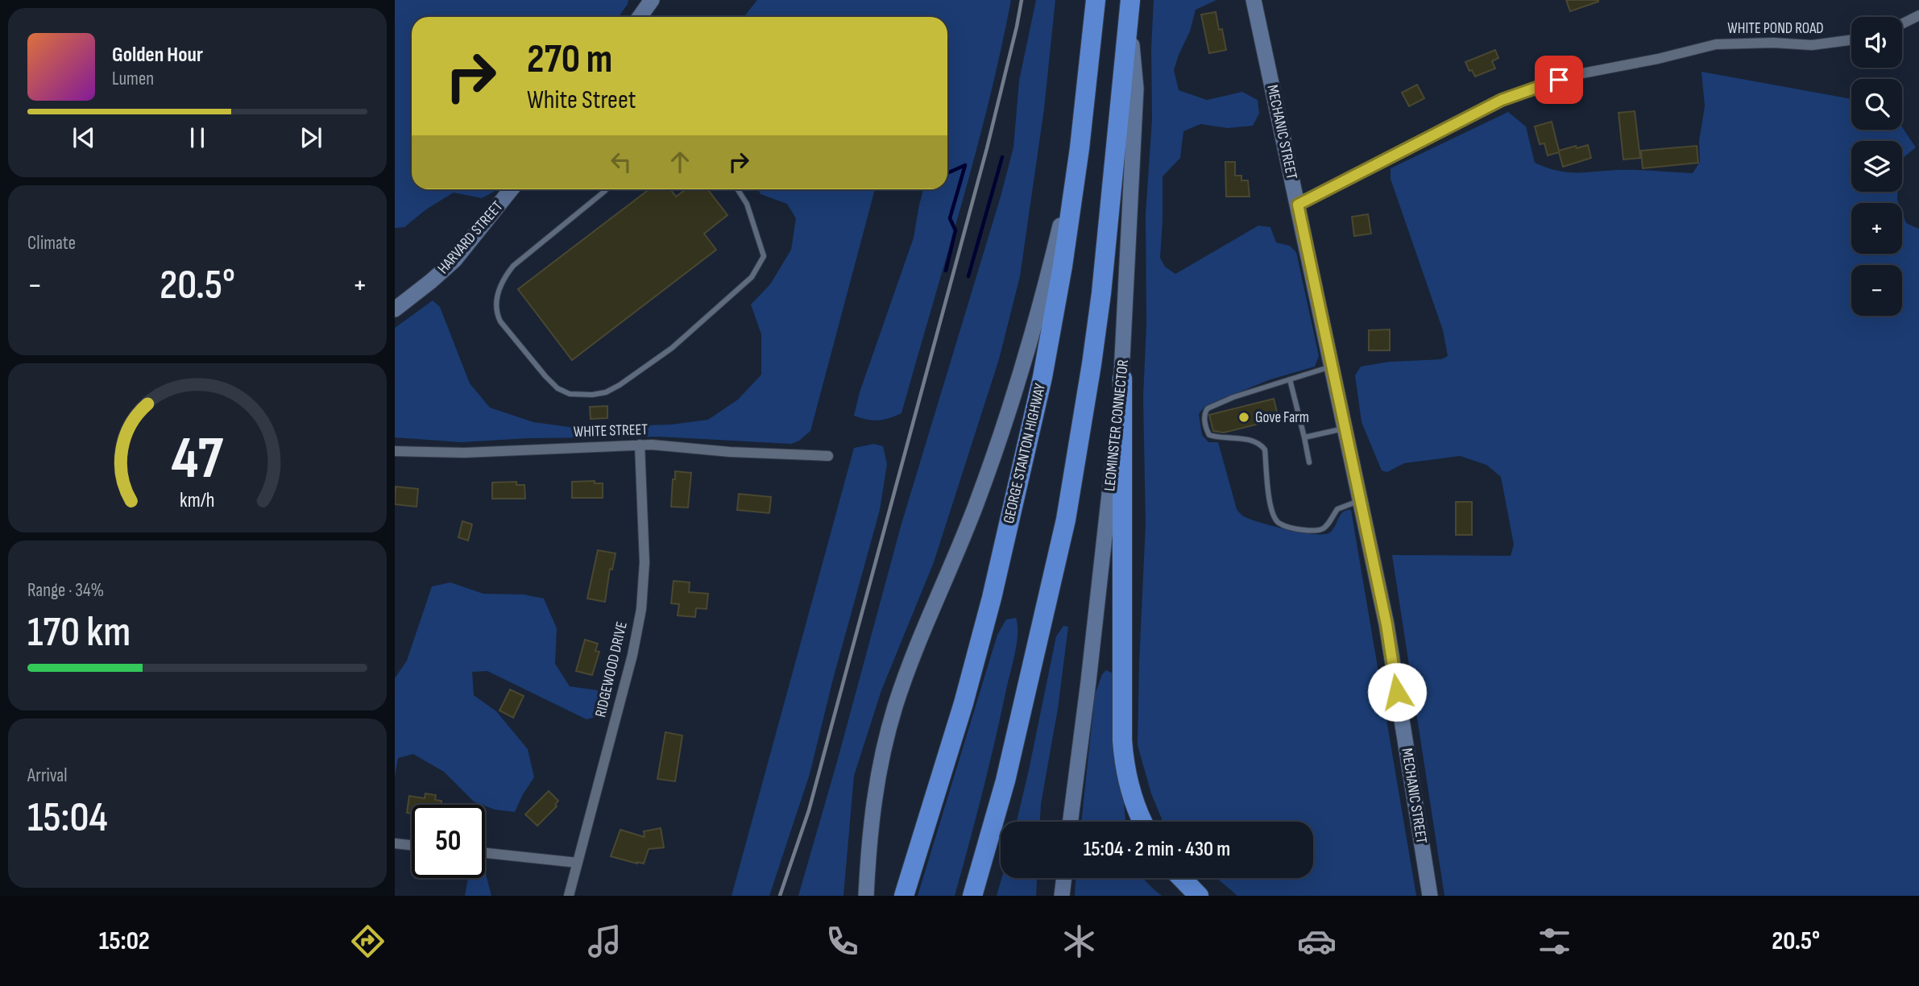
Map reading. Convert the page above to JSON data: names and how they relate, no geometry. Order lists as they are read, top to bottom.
{
  "streets": {
    "highway": ["GEORGE STANTON HIGHWAY"],
    "main road": ["MECHANIC STREET", "HARVARD STREET", "LEOMINSTER CONNECTOR"],
    "street": ["WHITE POND ROAD", "WHITE STREET", "RIDGEWOOD DRIVE"]
  },
  "crossings": [
    ["WHITE POND ROAD", "MECHANIC STREET"],
    ["WHITE STREET", "RIDGEWOOD DRIVE"]
  ],
  "places": ["Gove Farm"],
  "page": {
    "map_buttons": ["+", "−"],
    "turn": ["270 m", "White Street"],
    "song": ["Golden Hour", "Lumen"],
    "tile": [
      "Climate",
      ["Range · 34%", "170 km"],
      ["Arrival", "15:04"]
    ],
    "heat": ["−", "20.5°", "+"],
    "limit": "50",
    "trip": "15:04 · 2 min · 430 m",
    "tabs": ["15:02", "20.5°"],
    "gauge": ["47", "km/h"]
  }
}
